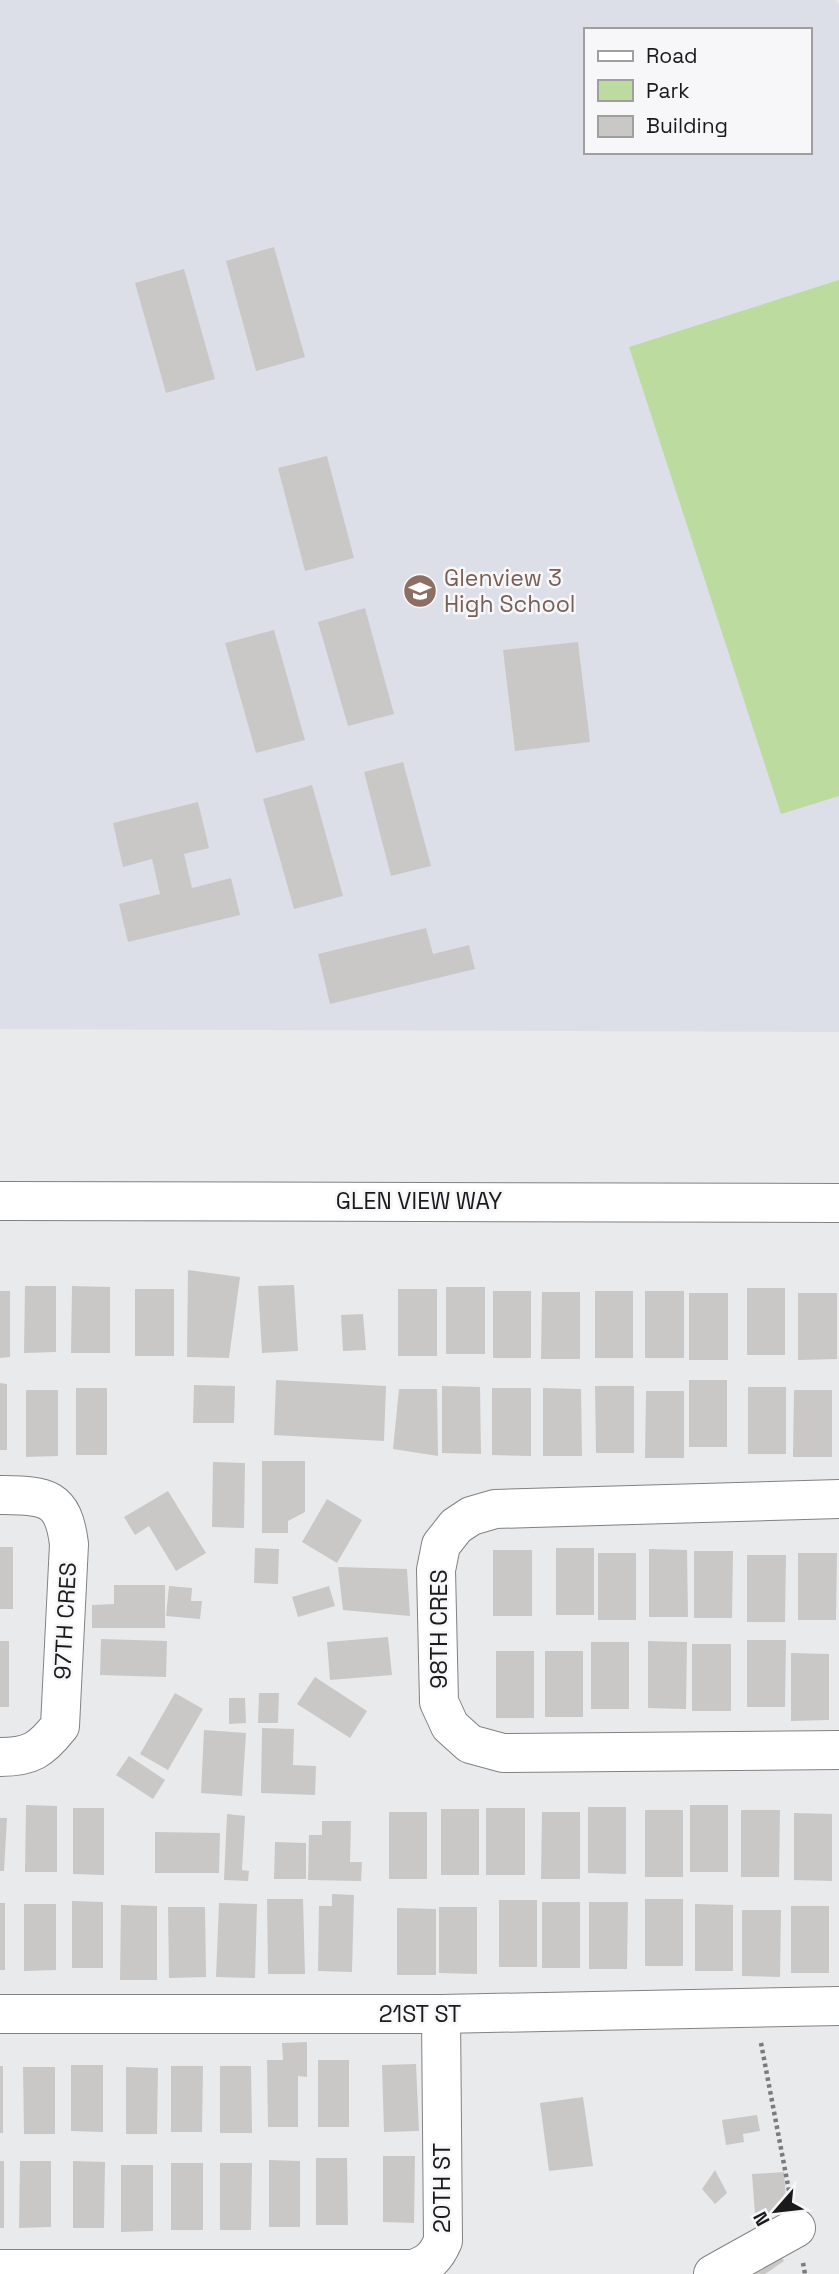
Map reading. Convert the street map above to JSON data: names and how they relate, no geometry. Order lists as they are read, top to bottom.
{
  "streets": {
    "street": [
      "GLEN VIEW WAY",
      "97TH CRES",
      "98TH CRES",
      "21ST ST",
      "20TH ST"
    ]
  },
  "crossings": [
    ["21ST ST", "20TH ST"]
  ],
  "places": {
    "school or university": ["Glenview 3 High School"]
  },
  "legend": ["Road", "Park", "Building"],
  "north": "bottom left"
}
